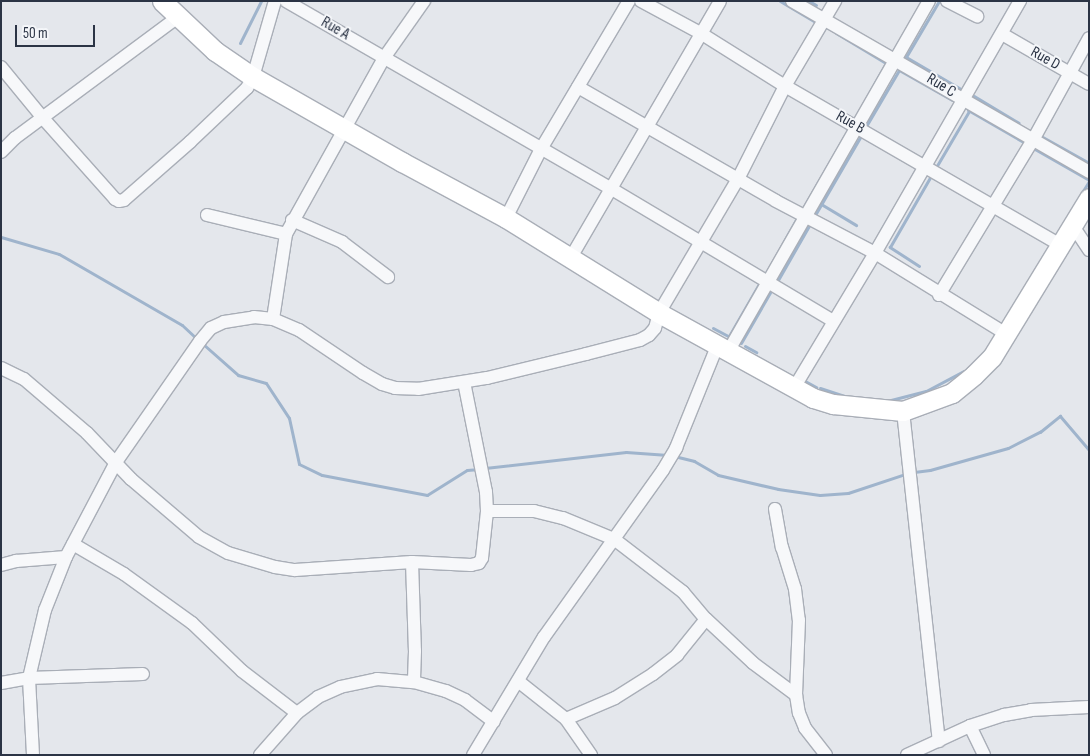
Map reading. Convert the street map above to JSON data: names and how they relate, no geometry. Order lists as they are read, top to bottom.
{
  "streets": {
    "street": [
      "Rue A",
      "Rue D",
      "Rue C",
      "Rue B"
    ]
  },
  "scale_bar": "50 m"
}
